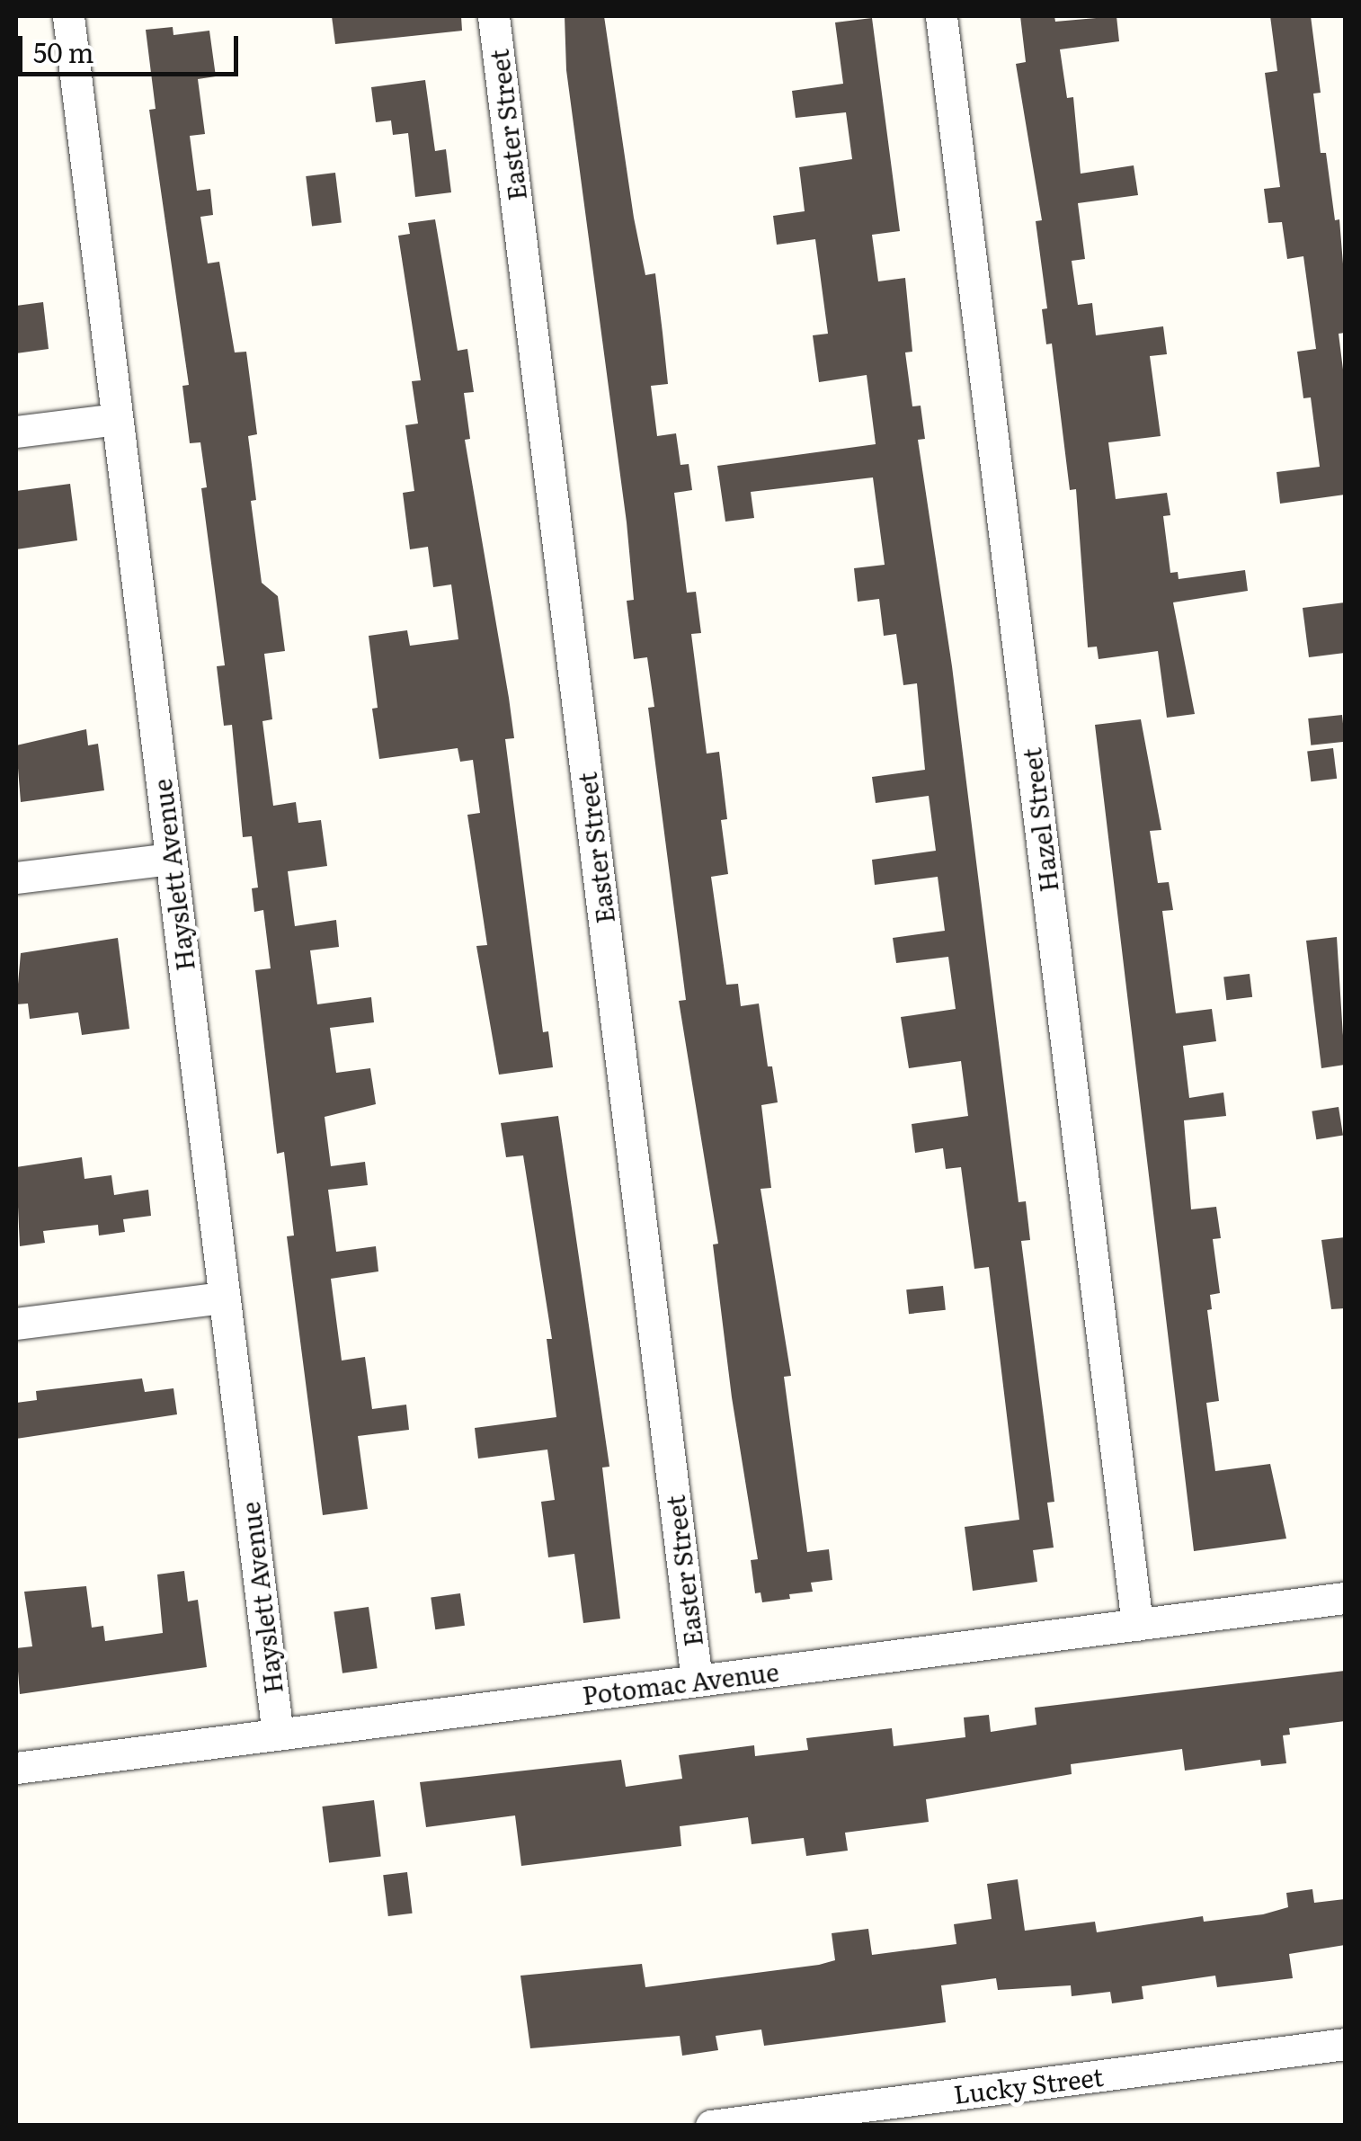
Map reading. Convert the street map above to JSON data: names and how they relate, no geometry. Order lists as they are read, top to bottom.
{
  "streets": {
    "street": [
      "Easter Street",
      "Hazel Street",
      "Hayslett Avenue",
      "Potomac Avenue",
      "Lucky Street"
    ]
  },
  "crossings": [
    ["Easter Street", "Potomac Avenue"],
    ["Hazel Street", "Potomac Avenue"],
    ["Hayslett Avenue", "Potomac Avenue"]
  ],
  "scale_bar": "50 m"
}
